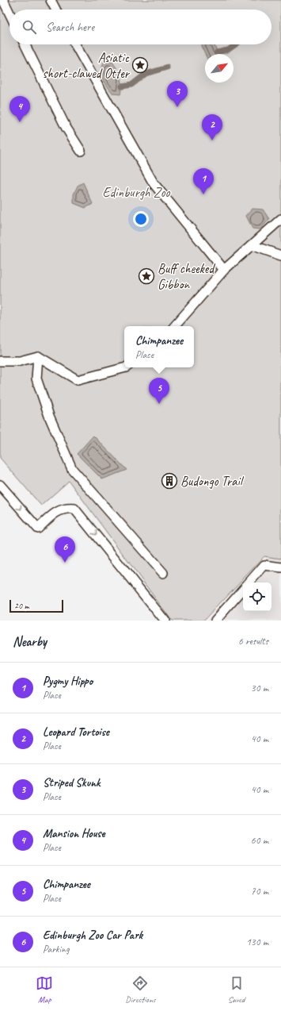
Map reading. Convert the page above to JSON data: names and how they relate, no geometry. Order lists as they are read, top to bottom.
{
  "parks": ["Edinburgh Zoo"],
  "places": {
    "place": ["Asiatic short-clawed Otter", "Buff cheeked Gibbon"],
    "building": ["Budongo Trail"]
  },
  "scale_bar": "20 m",
  "north": "top right",
  "page": {
    "search": "Search here",
    "pins": [
      "3",
      "4",
      "2",
      "1",
      "5",
      "6"
    ],
    "popup": ["Chimpanzee", "Place"],
    "scale": "20 m",
    "heading": ["Nearby", "6 results"],
    "list": [
      {
        "mark": "1",
        "name": "Pygmy Hippo",
        "note": "Place",
        "value": "30 m"
      },
      {
        "mark": "2",
        "name": "Leopard Tortoise",
        "note": "Place",
        "value": "40 m"
      },
      {
        "mark": "3",
        "name": "Striped Skunk",
        "note": "Place",
        "value": "40 m"
      },
      {
        "mark": "4",
        "name": "Mansion House",
        "note": "Place",
        "value": "60 m"
      },
      {
        "mark": "5",
        "name": "Chimpanzee",
        "note": "Place",
        "value": "70 m"
      },
      {
        "mark": "6",
        "name": "Edinburgh Zoo Car Park",
        "note": "Parking",
        "value": "130 m"
      }
    ],
    "nav": ["Map", "Directions", "Saved"]
  }
}
